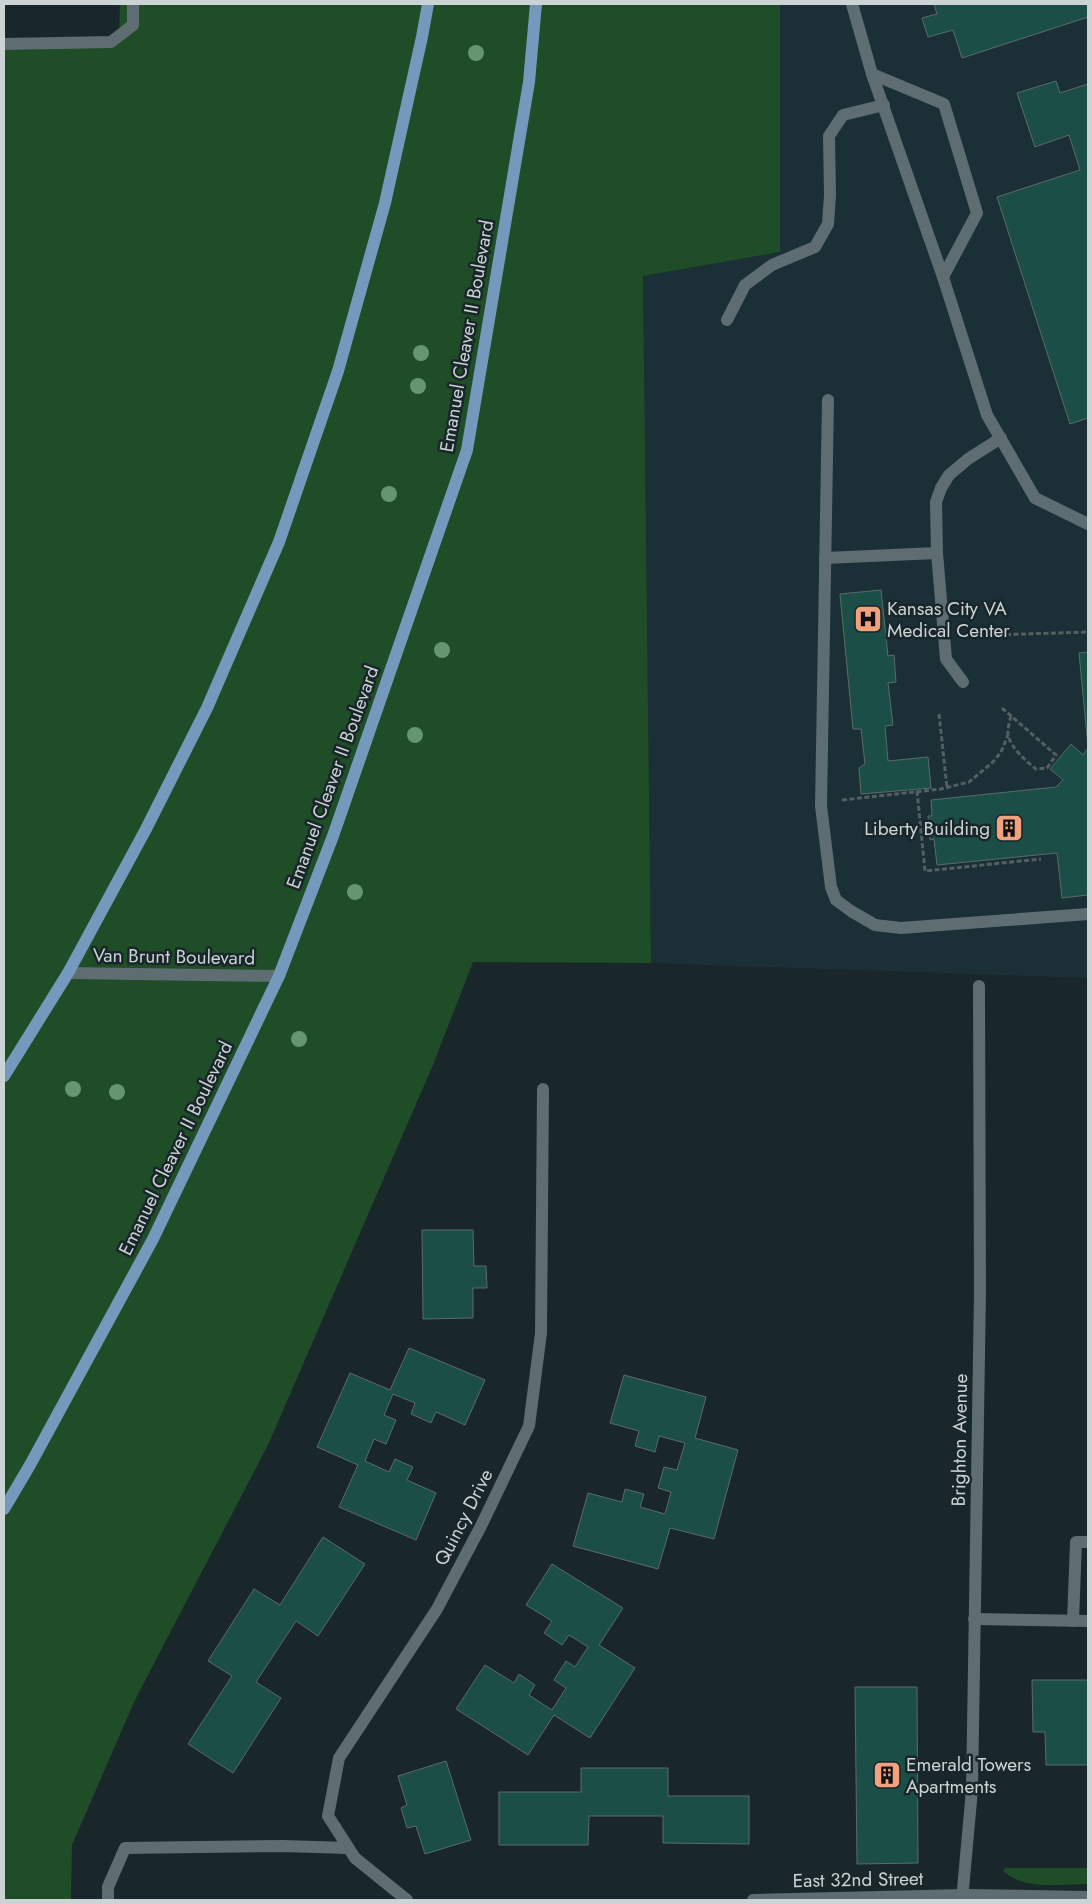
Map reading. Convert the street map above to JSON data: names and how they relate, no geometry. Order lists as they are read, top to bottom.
{
  "streets": {
    "main road": ["Emanuel Cleaver II Boulevard"],
    "street": [
      "Van Brunt Boulevard",
      "Brighton Avenue",
      "Quincy Drive",
      "East 32nd Street"
    ]
  },
  "crossings": [
    ["Emanuel Cleaver II Boulevard", "Van Brunt Boulevard"],
    ["Brighton Avenue", "East 32nd Street"]
  ],
  "places": {
    "hospital": ["Kansas City VA Medical Center"],
    "building": ["Liberty Building", "Emerald Towers Apartments"]
  }
}
